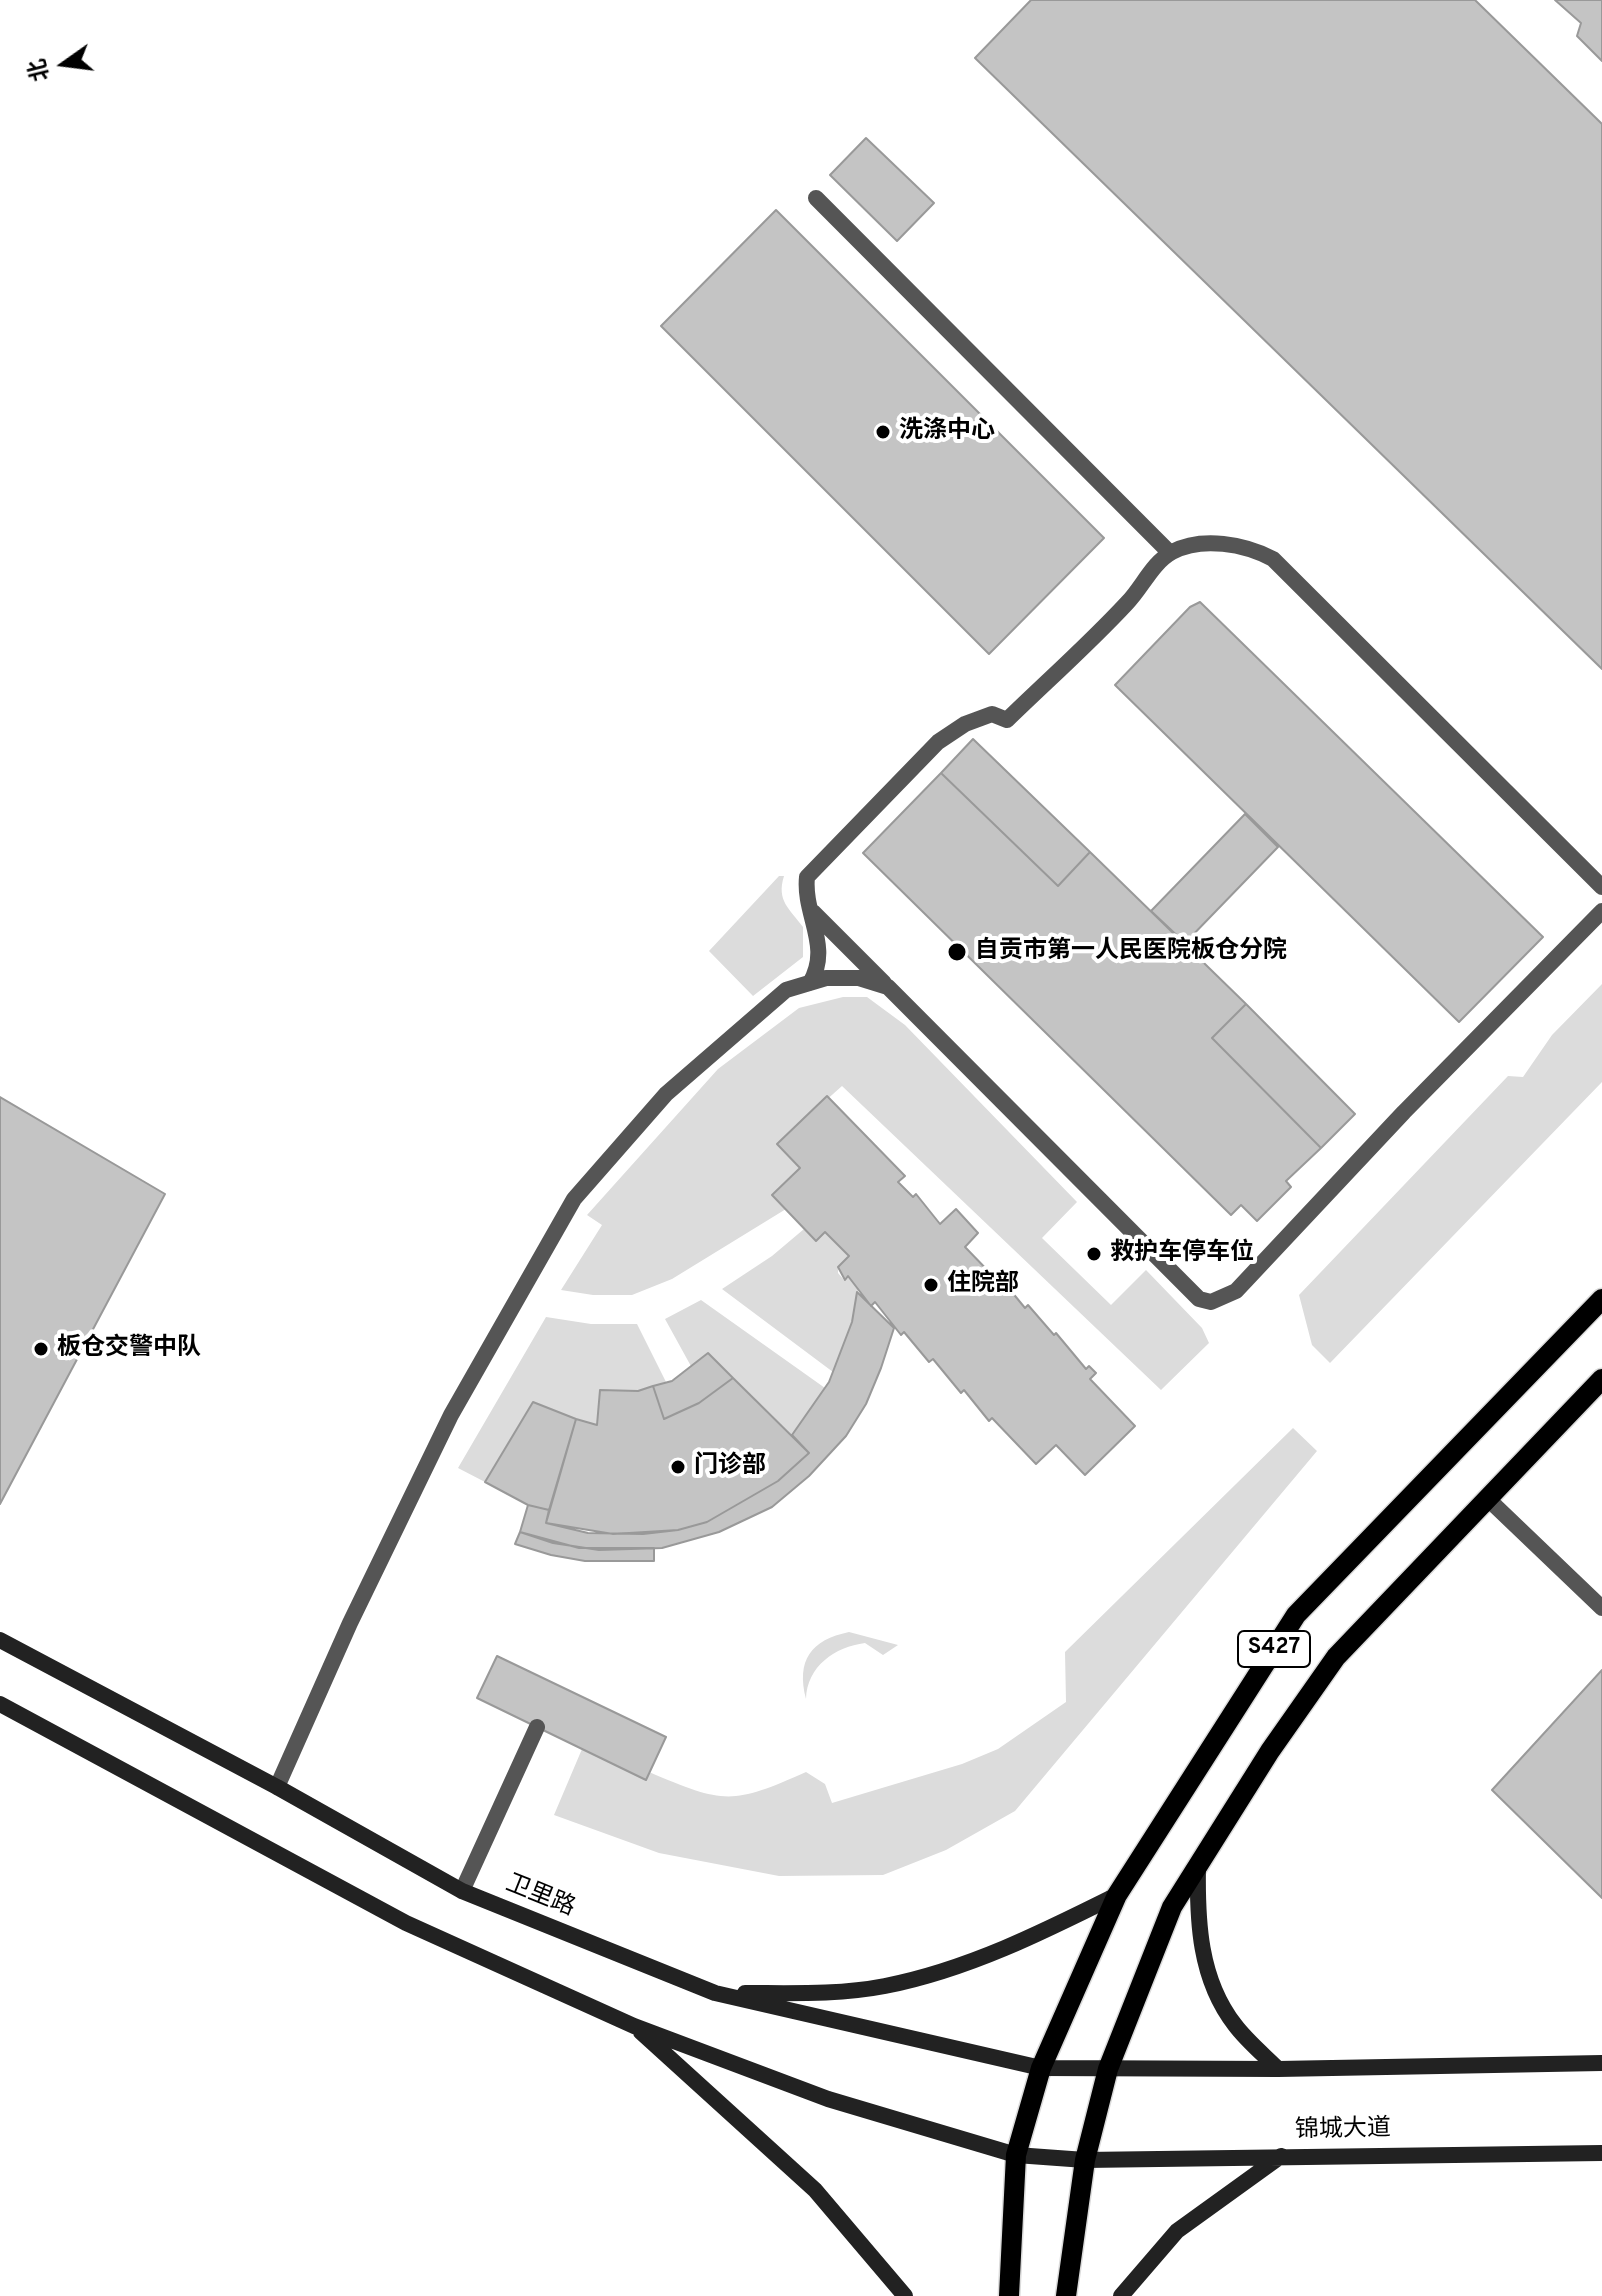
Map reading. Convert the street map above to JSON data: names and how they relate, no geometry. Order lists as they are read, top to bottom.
{
  "streets": {
    "main road": ["S427", "卫里路", "锦城大道"]
  },
  "crossings": [
    ["S427", "卫里路"],
    ["S427", "锦城大道"]
  ],
  "places": [
    "洗涤中心",
    "自贡市第一人民医院板仓分院",
    "救护车停车位",
    "住院部",
    "板仓交警中队",
    "门诊部"
  ],
  "north": "left"
}
